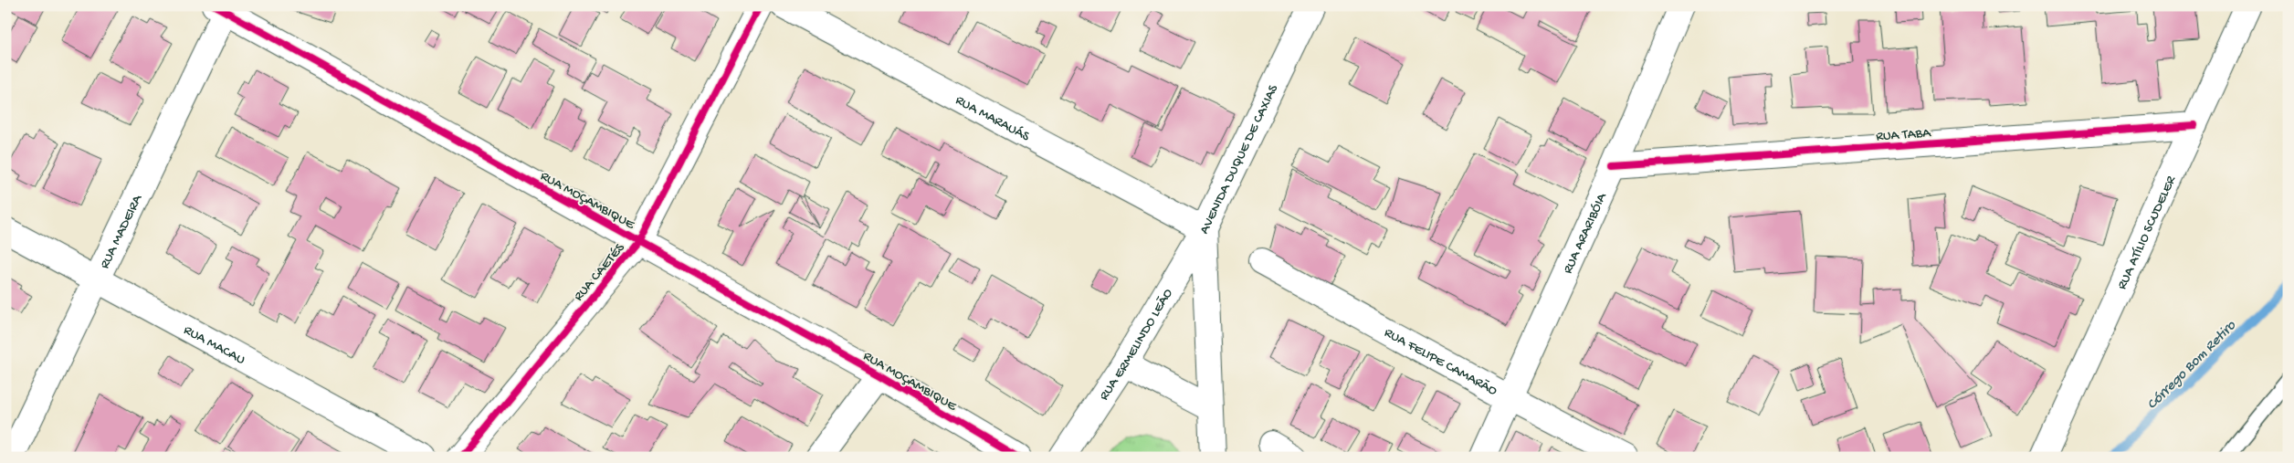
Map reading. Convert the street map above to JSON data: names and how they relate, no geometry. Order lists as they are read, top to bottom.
{
  "streets": {
    "street": [
      "RUA MARAUÁS",
      "RUA TABA",
      "AVENIDA DUQUE DE CAXIAS",
      "RUA MOÇAMBIQUE",
      "RUA MADEIRA",
      "RUA ATÍLIO SCUDELER",
      "RUA ARARIBÓIA",
      "RUA CAETÉS",
      "RUA MACAU",
      "RUA ERMELINDO LEÃO",
      "RUA FELIPE CAMARÃO"
    ]
  },
  "crossings": [
    ["RUA MARAUÁS", "AVENIDA DUQUE DE CAXIAS"],
    ["RUA MARAUÁS", "RUA ERMELINDO LEÃO"],
    ["RUA TABA", "RUA ATÍLIO SCUDELER"],
    ["RUA TABA", "RUA ARARIBÓIA"],
    ["AVENIDA DUQUE DE CAXIAS", "RUA ERMELINDO LEÃO"],
    ["RUA MOÇAMBIQUE", "RUA MADEIRA"],
    ["RUA MOÇAMBIQUE", "RUA CAETÉS"],
    ["RUA MADEIRA", "RUA MACAU"],
    ["RUA ARARIBÓIA", "RUA FELIPE CAMARÃO"]
  ],
  "water": ["Córrego Bom Retiro"]
}
